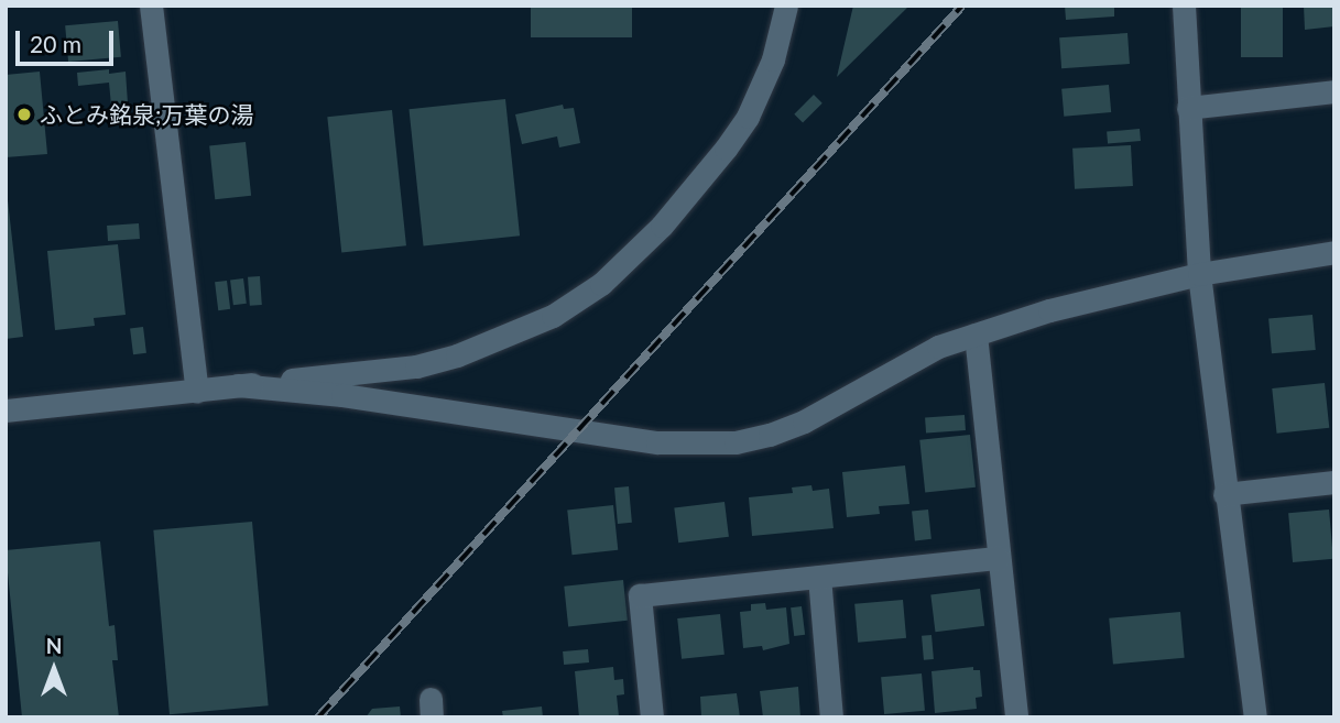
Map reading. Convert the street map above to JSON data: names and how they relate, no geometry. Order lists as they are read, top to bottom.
{
  "places": ["ふとみ銘泉;万葉の湯"],
  "scale_bar": "20 m",
  "north": "top"
}
